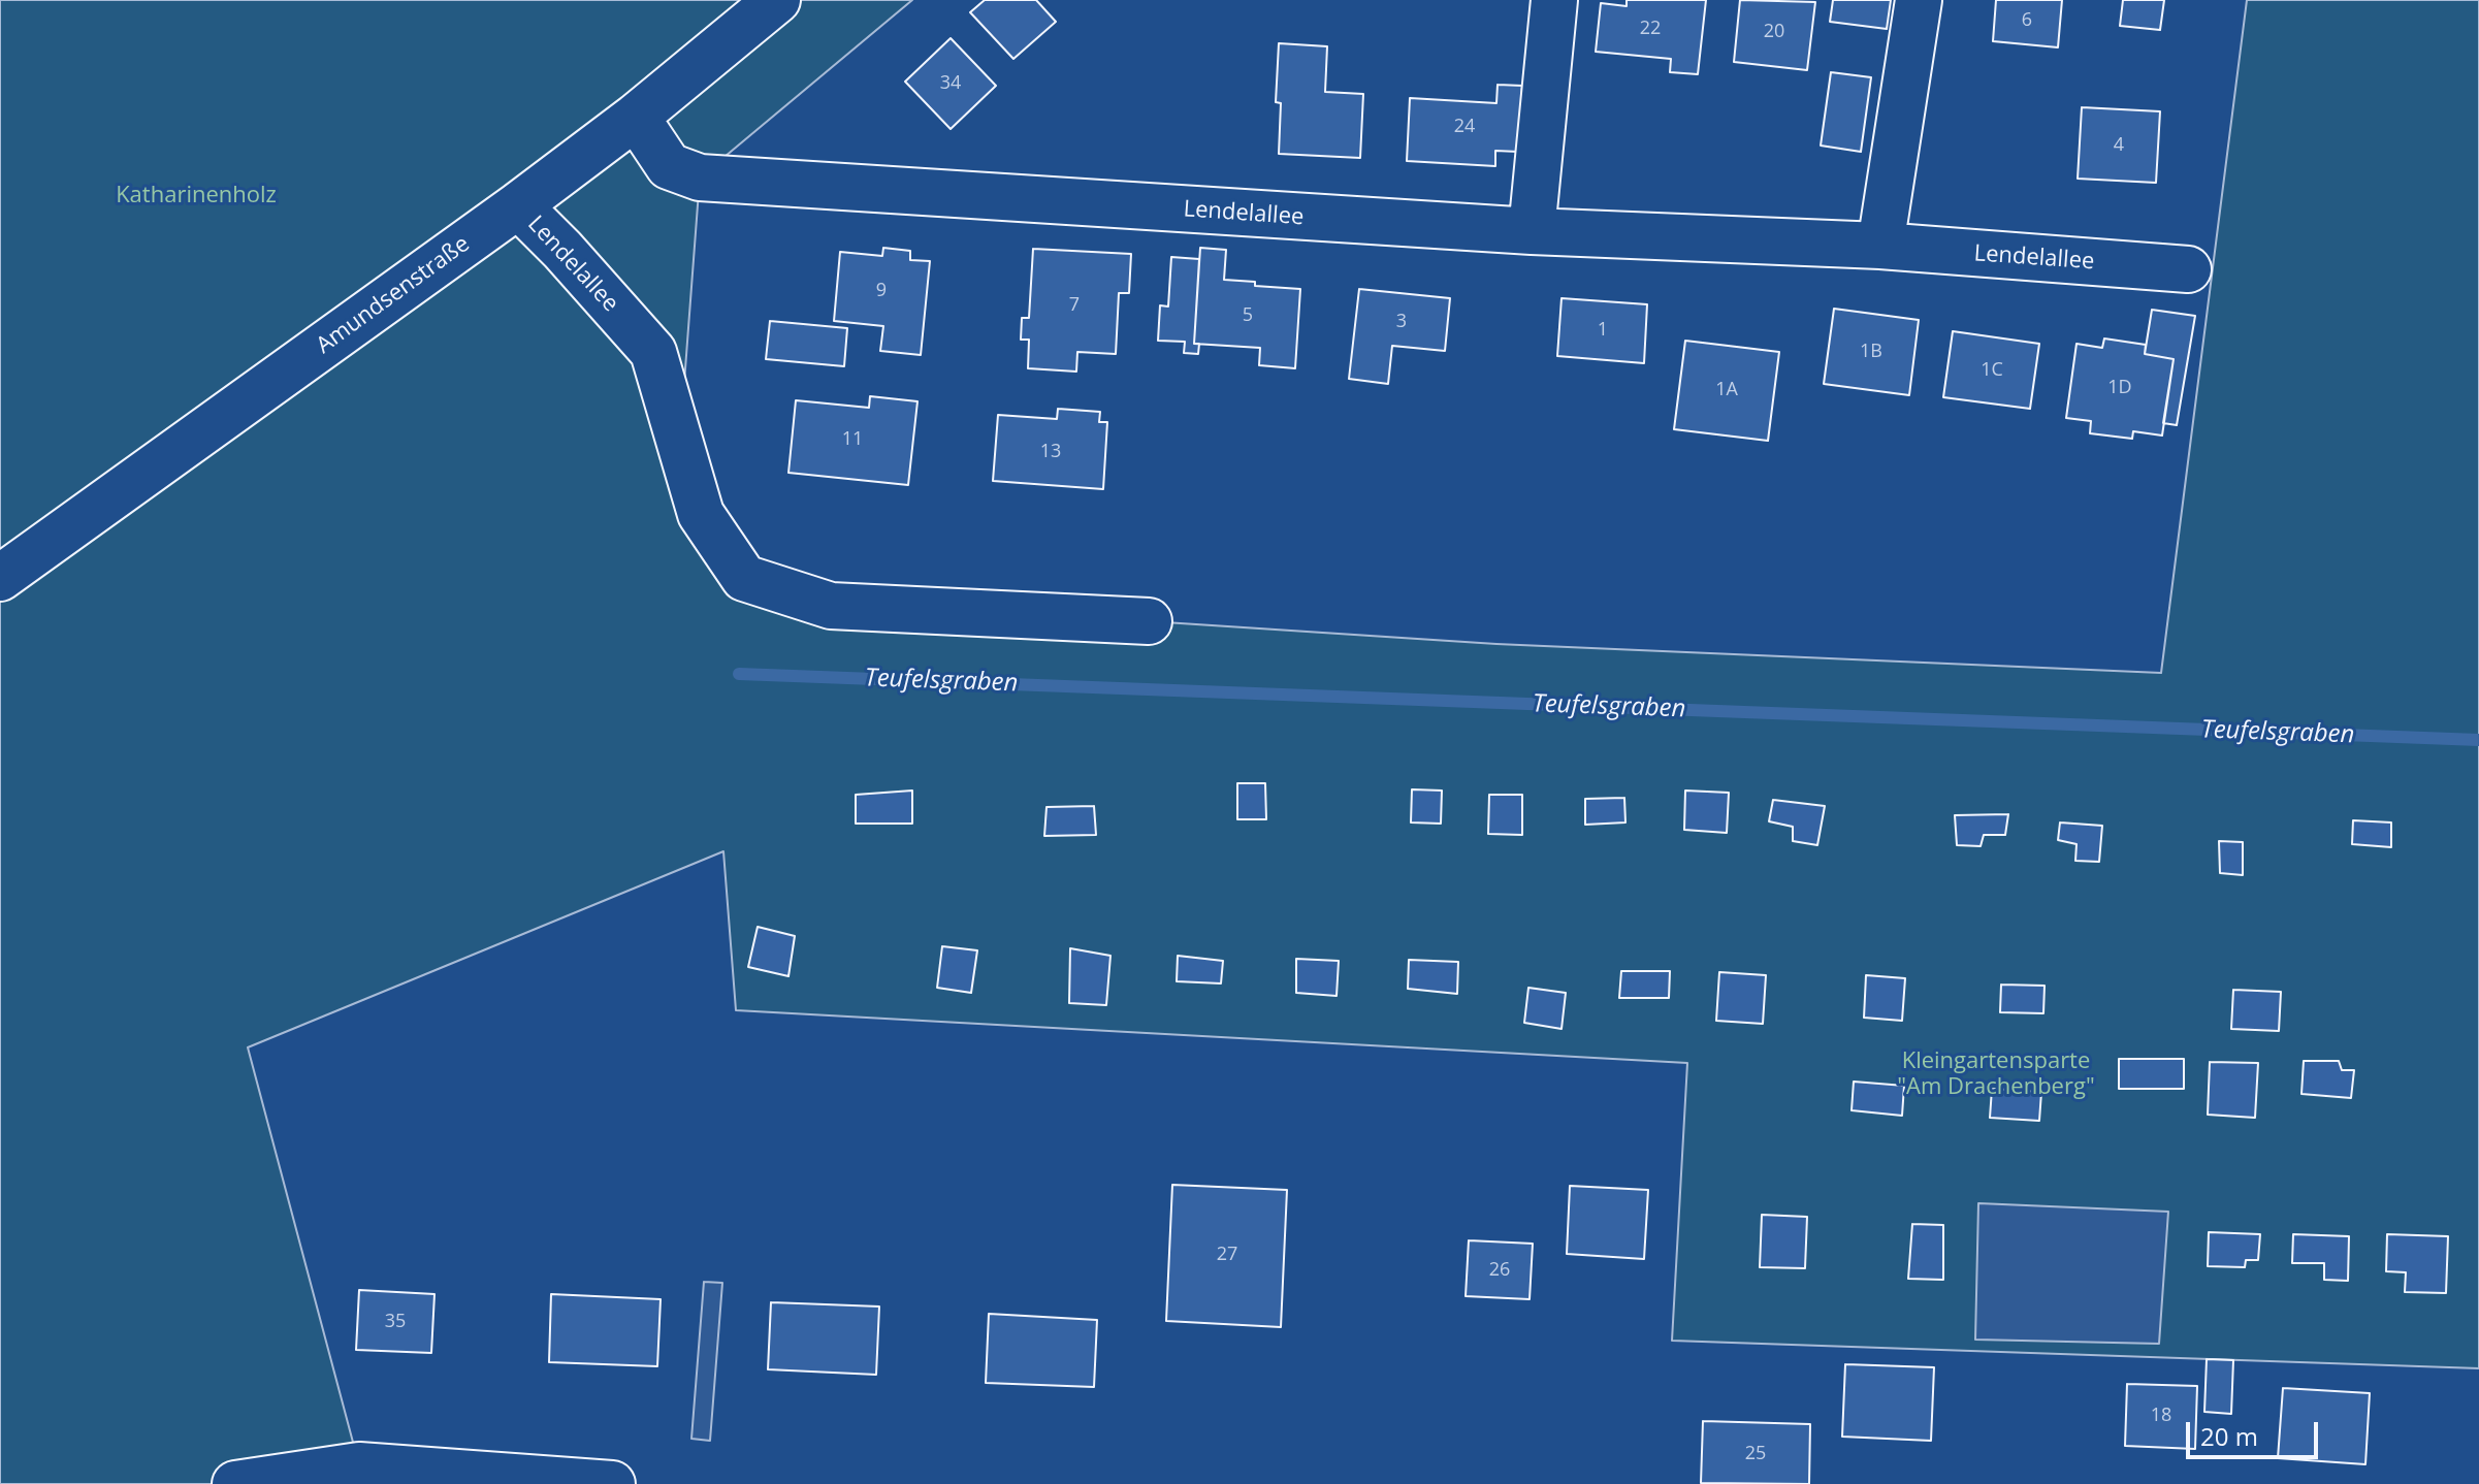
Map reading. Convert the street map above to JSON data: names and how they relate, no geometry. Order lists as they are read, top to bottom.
{
  "streets": {
    "street": ["Lendelallee", "Amundsenstraße"]
  },
  "crossings": [
    ["Lendelallee", "Amundsenstraße"]
  ],
  "water": ["Teufelsgraben"],
  "parks": ["Katharinenholz", "Kleingartensparte \"Am Drachenberg\""],
  "house_numbers": [
    "6",
    "22",
    "20",
    "34",
    "24",
    "4",
    "9",
    "7",
    "5",
    "3",
    "1",
    "1B",
    "1C",
    "1D",
    "1A",
    "11",
    "13",
    "27",
    "26",
    "35",
    "18",
    "25"
  ],
  "scale_bar": "20 m"
}
